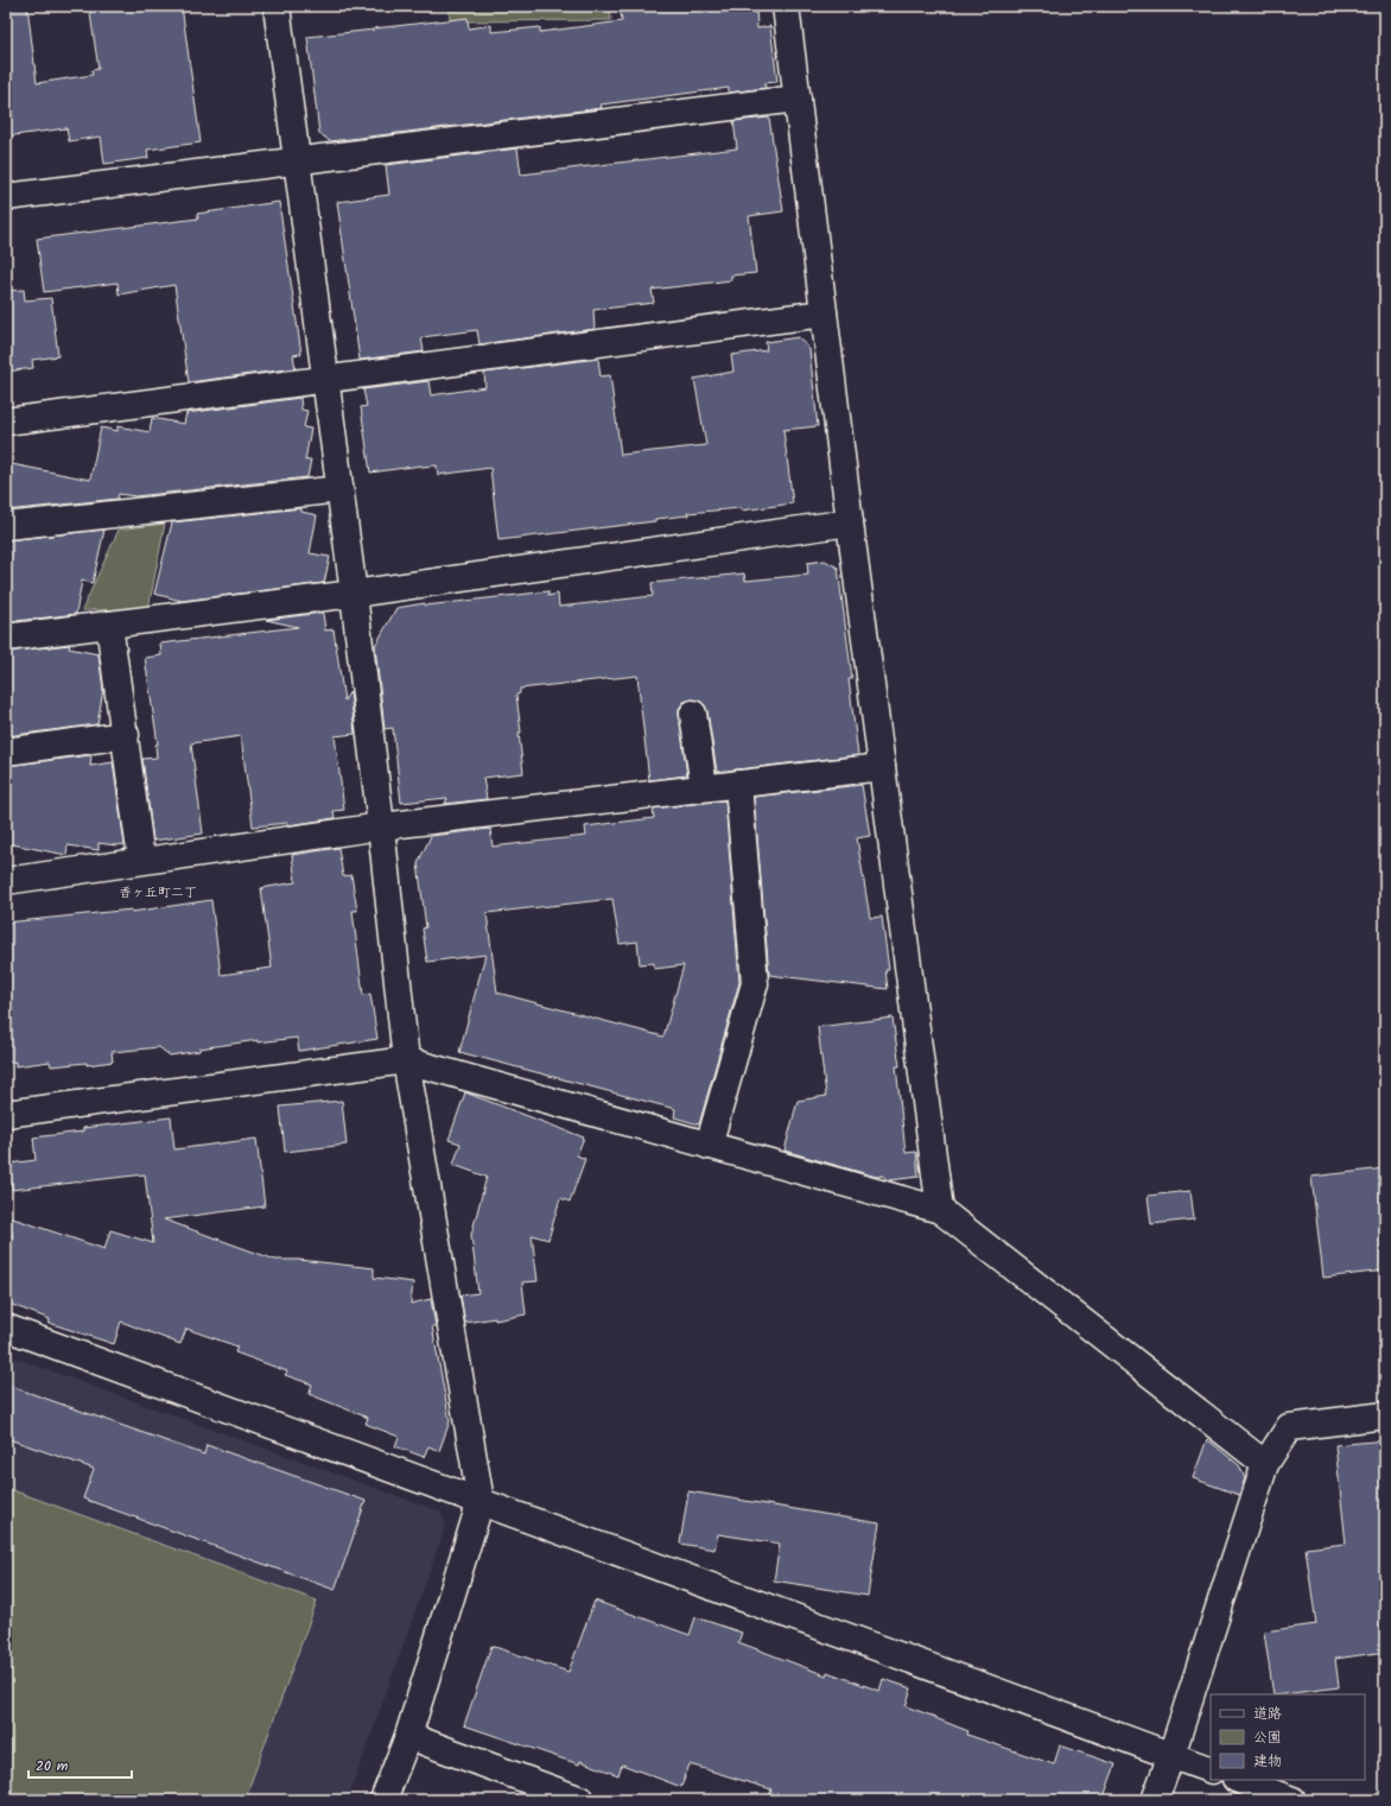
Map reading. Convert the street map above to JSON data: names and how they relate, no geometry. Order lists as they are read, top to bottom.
{
  "districts": ["香ヶ丘町二丁"],
  "legend": ["道路", "公園", "建物"],
  "scale_bar": "20 m"
}
